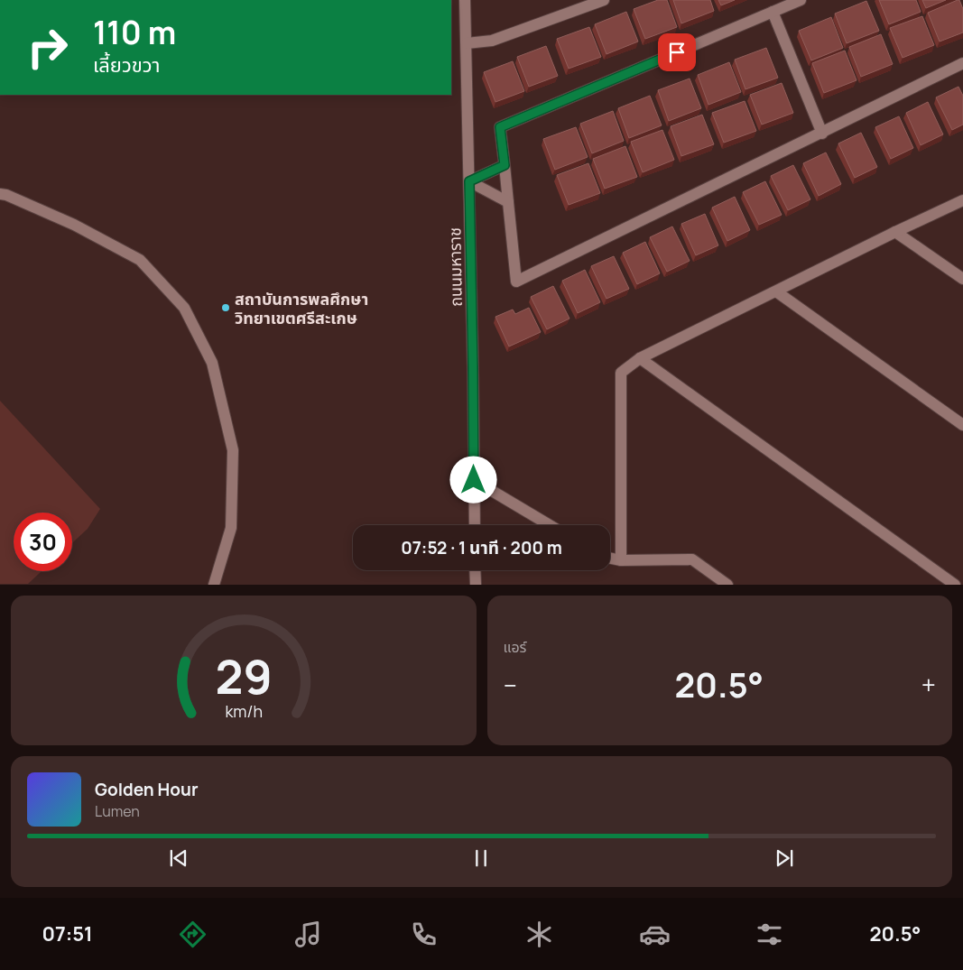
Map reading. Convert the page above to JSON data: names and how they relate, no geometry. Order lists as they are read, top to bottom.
{
  "streets": {
    "street": ["ถนนมหาราช"]
  },
  "places": ["สถาบันการพลศึกษา วิทยาเขตศรีสะเกษ"],
  "page": {
    "turn": ["110 m", "เลี้ยวขวา"],
    "limit": "30",
    "trip": "07:52 · 1 นาที · 200 m",
    "tile": "แอร์",
    "heat": ["−", "20.5°", "+"],
    "song": ["Golden Hour", "Lumen"],
    "tabs": ["07:51", "20.5°"],
    "gauge": ["29", "km/h"]
  }
}
